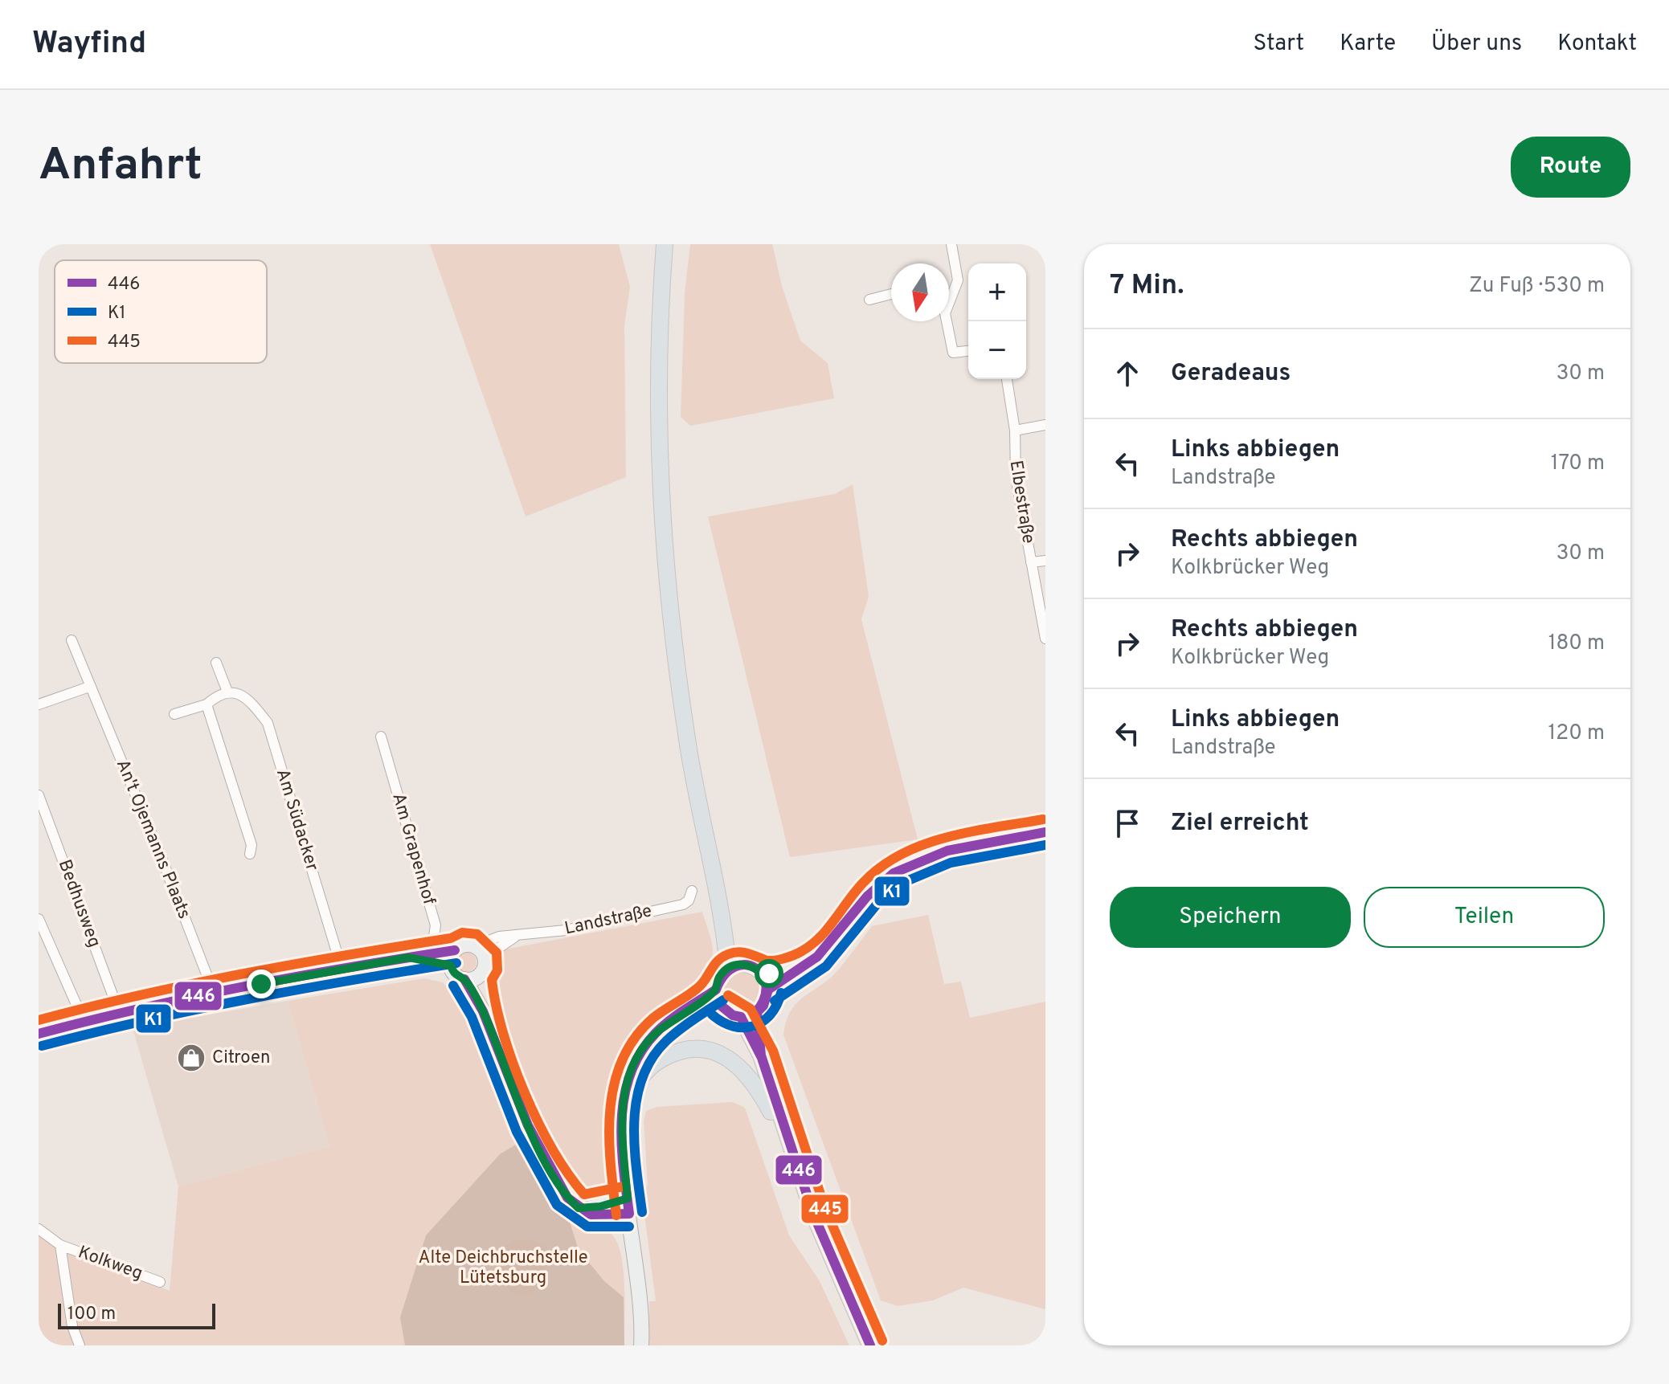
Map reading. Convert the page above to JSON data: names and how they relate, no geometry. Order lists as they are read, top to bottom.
{
  "streets": {
    "street": [
      "Elbestraße",
      "Am Südacker",
      "An't Ojemanns Plaats",
      "Am Grapenhof",
      "Bedhusweg",
      "Landstraße",
      "Kolkweg"
    ]
  },
  "parks": ["Alte Deichbruchstelle Lütetsburg"],
  "places": {
    "shop": ["Citroen"]
  },
  "lines": ["transit line 445", "transit line 446", "transit line K1"],
  "legend": ["446", "K1", "445"],
  "scale_bar": "100 m",
  "north": "bottom",
  "page": {
    "header": "Wayfind",
    "nav": [
      "Start",
      "Karte",
      "Über uns",
      "Kontakt"
    ],
    "buttons": [
      "Route",
      ["Speichern", "Teilen"]
    ],
    "title": "Anfahrt",
    "heading": ["7 Min.", "Zu Fuß · 530 m"],
    "map_buttons": ["+", "−"],
    "list": [
      ["Geradeaus", "30 m"],
      ["Links abbiegen", "Landstraße", "170 m"],
      ["Rechts abbiegen", "Kolkbrücker Weg", "30 m"],
      ["Rechts abbiegen", "Kolkbrücker Weg", "180 m"],
      ["Links abbiegen", "Landstraße", "120 m"],
      "Ziel erreicht"
    ],
    "scale": "100 m"
  }
}
